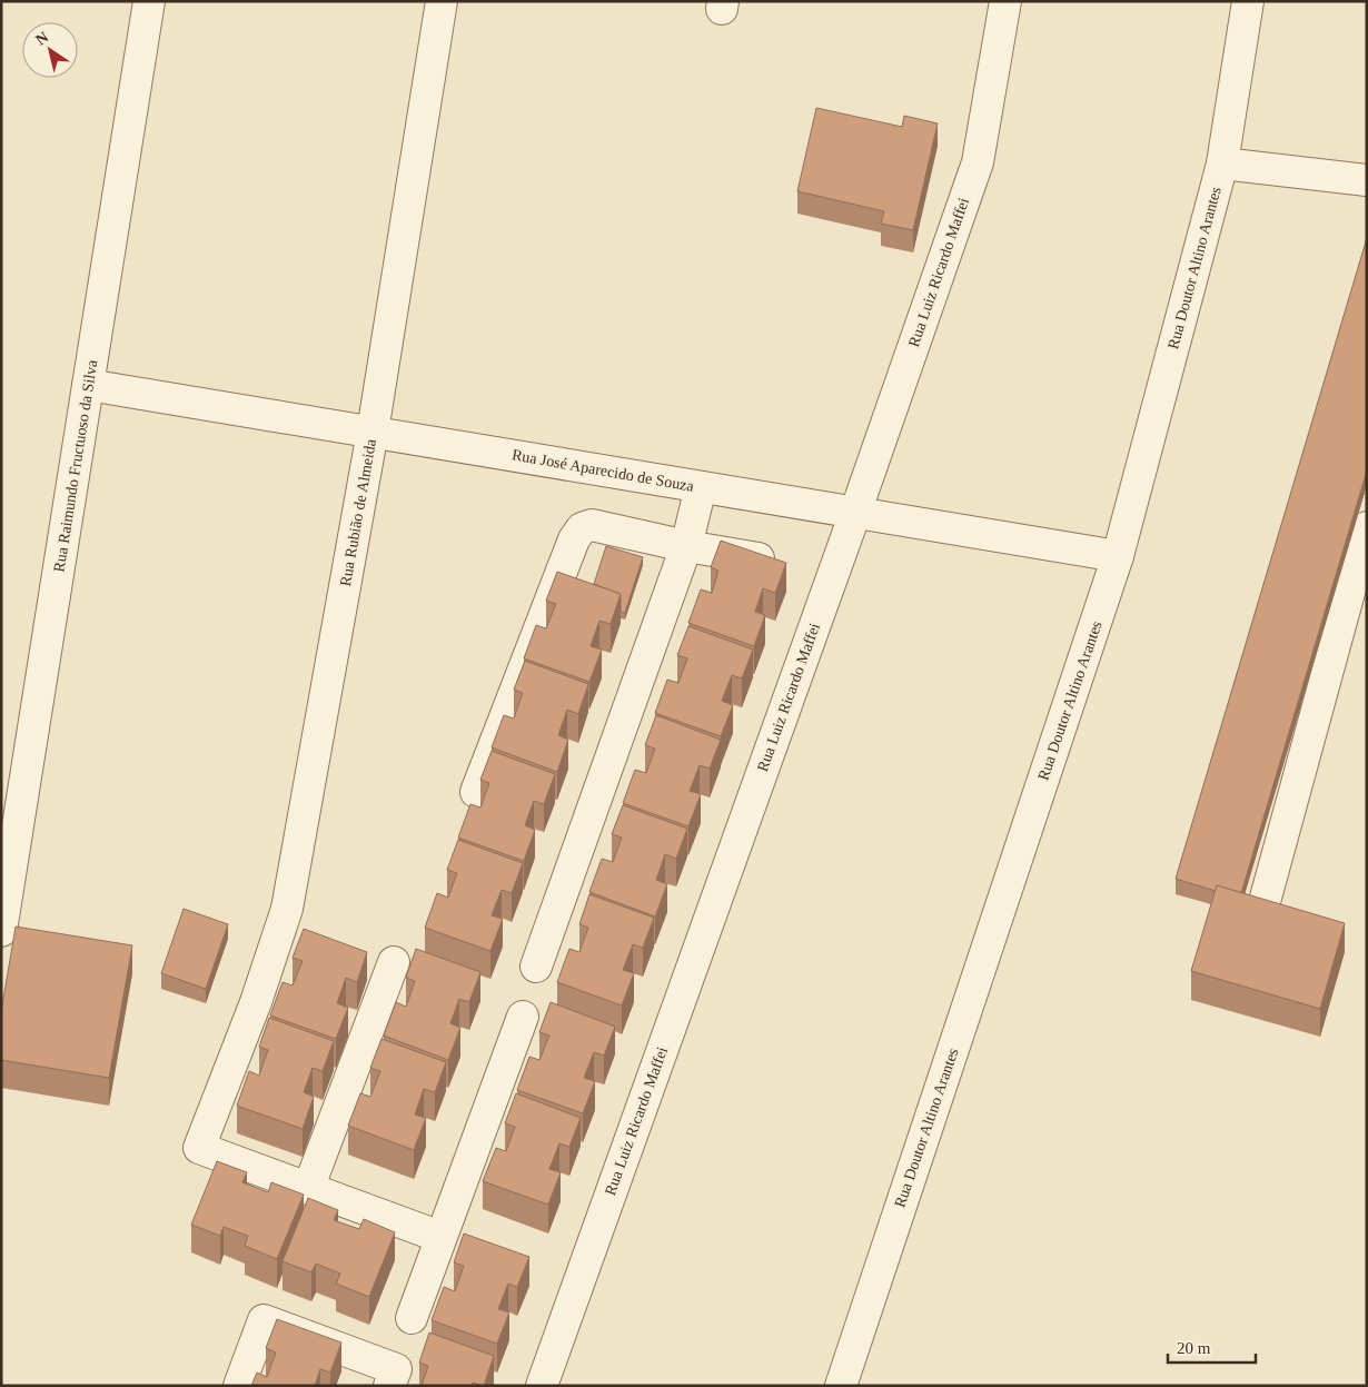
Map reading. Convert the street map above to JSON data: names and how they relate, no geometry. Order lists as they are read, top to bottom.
{
  "streets": {
    "street": [
      "Rua Doutor Altino Arantes",
      "Rua Luiz Ricardo Maffei",
      "Rua Raimundo Fructuoso da Silva",
      "Rua José Aparecido de Souza",
      "Rua Rubião de Almeida"
    ]
  },
  "crossings": [
    ["Rua Doutor Altino Arantes", "Rua José Aparecido de Souza"],
    ["Rua Luiz Ricardo Maffei", "Rua José Aparecido de Souza"],
    ["Rua Raimundo Fructuoso da Silva", "Rua José Aparecido de Souza"],
    ["Rua José Aparecido de Souza", "Rua Rubião de Almeida"]
  ],
  "scale_bar": "20 m",
  "north": "top left"
}
